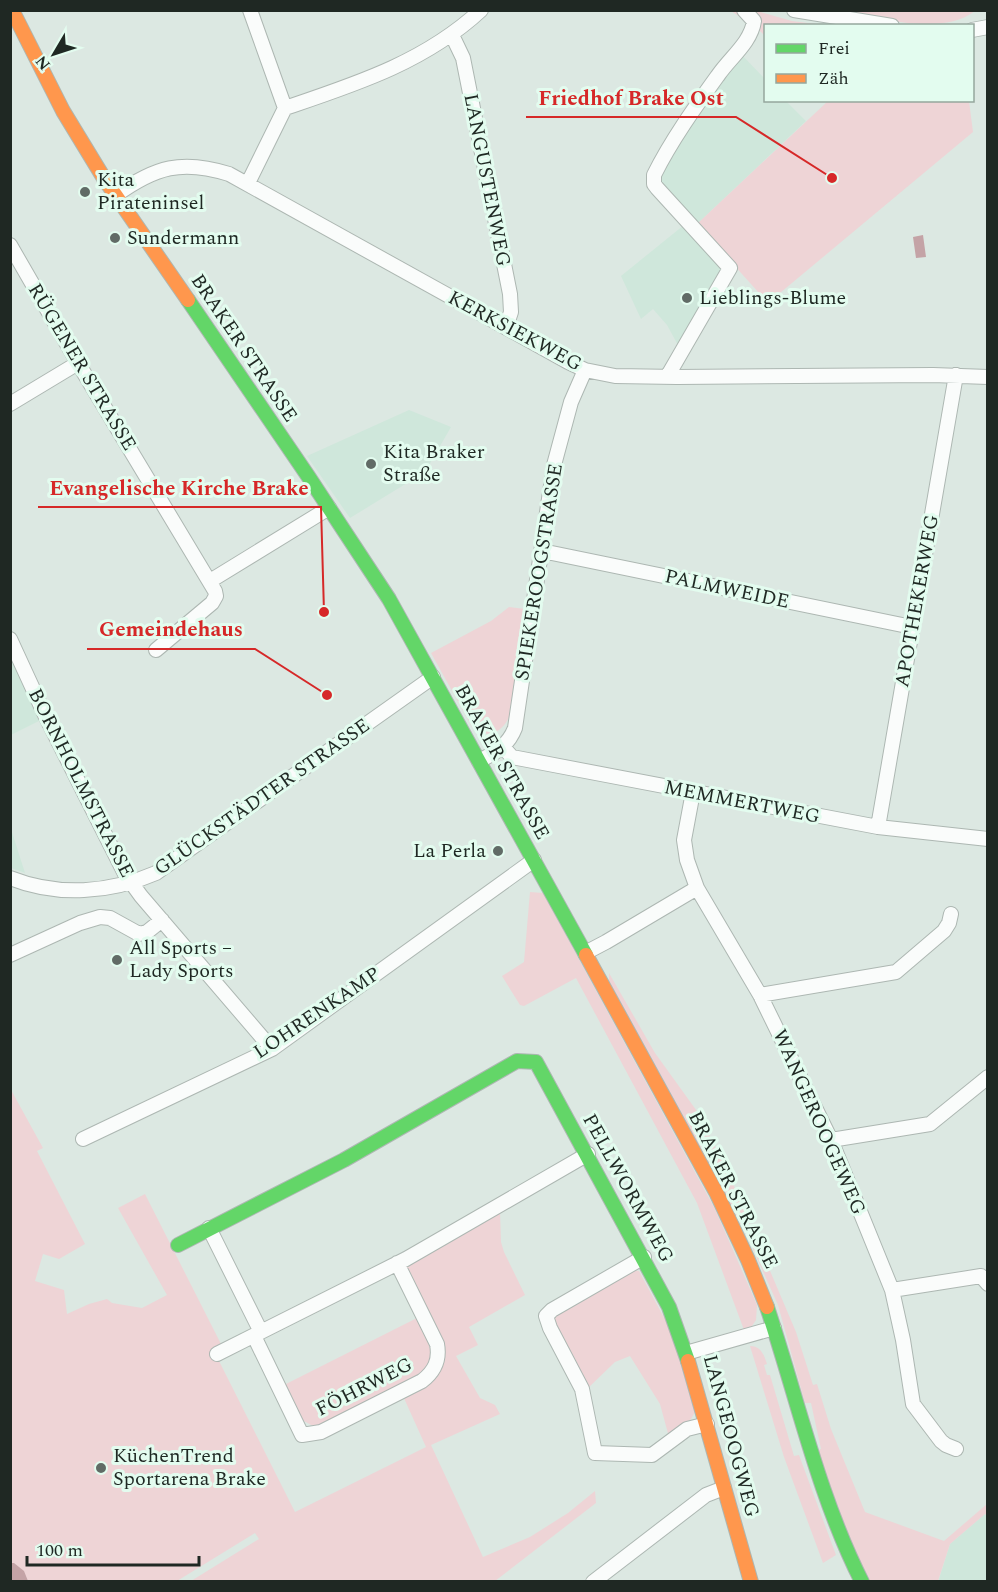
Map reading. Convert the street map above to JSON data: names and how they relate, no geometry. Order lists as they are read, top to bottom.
{
  "streets": {
    "main road": ["BRAKER STRASSE", "PELLWORMWEG", "LANGEOOGWEG"],
    "street": [
      "LANGUSTENWEG",
      "KERKSIEKWEG",
      "RÜGENER STRASSE",
      "SPIEKEROOGSTRASSE",
      "PALMWEIDE",
      "APOTHEKERWEG",
      "BORNHOLMSTRASSE",
      "GLÜCKSTÄDTER STRASSE",
      "MEMMERTWEG",
      "LOHRENKAMP",
      "WANGEROOGEWEG",
      "FÖHRWEG"
    ]
  },
  "crossings": [
    ["LANGUSTENWEG", "KERKSIEKWEG"],
    ["KERKSIEKWEG", "BRAKER STRASSE"],
    ["KERKSIEKWEG", "SPIEKEROOGSTRASSE"],
    ["KERKSIEKWEG", "APOTHEKERWEG"],
    ["BRAKER STRASSE", "GLÜCKSTÄDTER STRASSE"],
    ["BRAKER STRASSE", "LOHRENKAMP"],
    ["BRAKER STRASSE", "LANGEOOGWEG"],
    ["SPIEKEROOGSTRASSE", "PALMWEIDE"],
    ["SPIEKEROOGSTRASSE", "MEMMERTWEG"],
    ["PALMWEIDE", "APOTHEKERWEG"],
    ["APOTHEKERWEG", "MEMMERTWEG"],
    ["BORNHOLMSTRASSE", "GLÜCKSTÄDTER STRASSE"],
    ["BORNHOLMSTRASSE", "LOHRENKAMP"],
    ["MEMMERTWEG", "WANGEROOGEWEG"],
    ["PELLWORMWEG", "FÖHRWEG"],
    ["PELLWORMWEG", "LANGEOOGWEG"]
  ],
  "places": [
    "Friedhof Brake Ost",
    "Kita Pirateninsel",
    "Sundermann",
    "Lieblings-Blume",
    "Kita Braker Straße",
    "Evangelische Kirche Brake",
    "Gemeindehaus",
    "La Perla",
    "All Sports – Lady Sports",
    "KüchenTrend Sportarena Brake"
  ],
  "legend": ["Frei", "Zäh"],
  "scale_bar": "100 m",
  "north": "bottom left"
}
